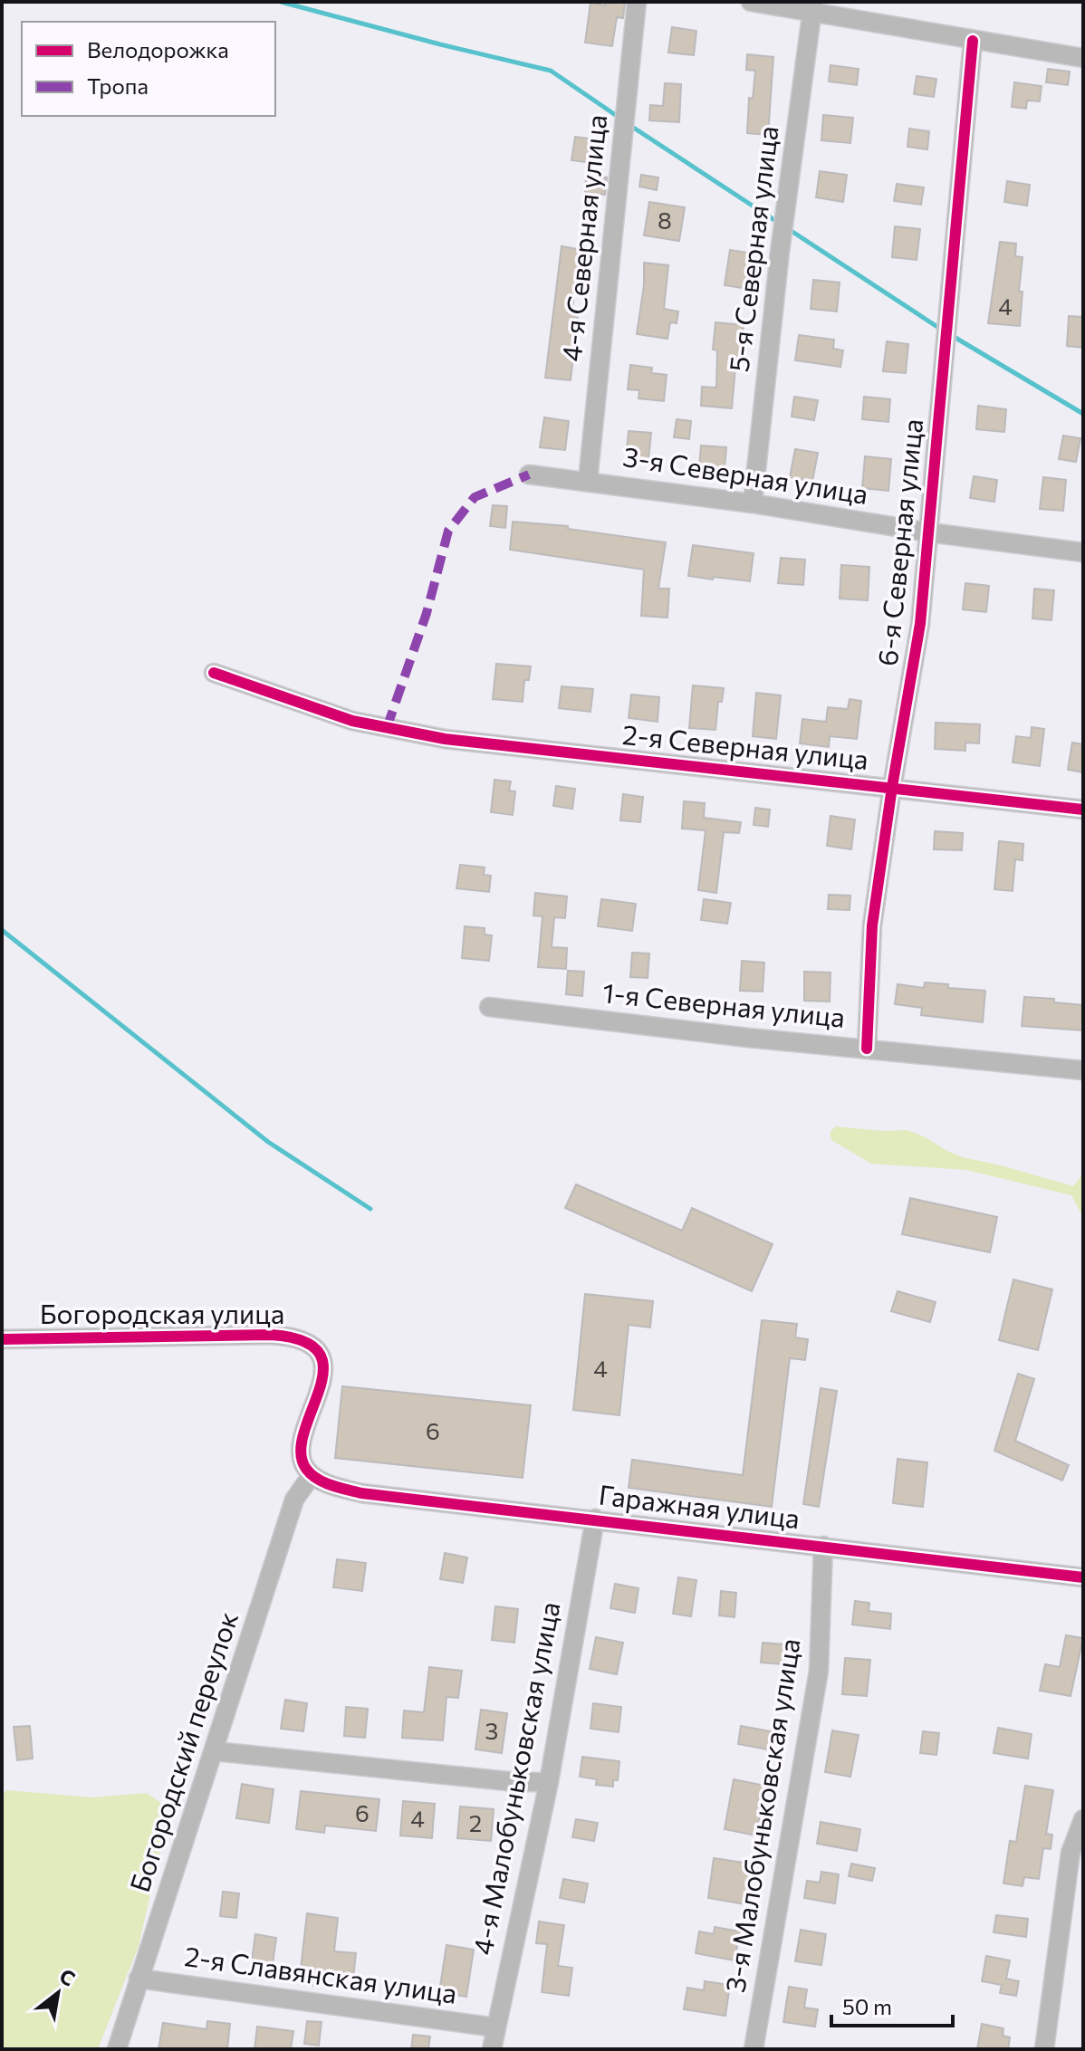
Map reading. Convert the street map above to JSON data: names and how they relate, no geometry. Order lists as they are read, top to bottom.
{
  "streets": {
    "street": [
      "4-я Северная улица",
      "5-я Северная улица",
      "3-я Северная улица",
      "6-я Северная улица",
      "2-я Северная улица",
      "1-я Северная улица",
      "Богородская улица",
      "Гаражная улица",
      "Богородский переулок",
      "4-я Малобуньковская улица",
      "3-я Малобуньковская улица",
      "2-я Славянская улица"
    ]
  },
  "crossings": [
    ["4-я Северная улица", "3-я Северная улица"],
    ["5-я Северная улица", "3-я Северная улица"],
    ["3-я Северная улица", "6-я Северная улица"],
    ["6-я Северная улица", "2-я Северная улица"],
    ["6-я Северная улица", "1-я Северная улица"],
    ["Богородская улица", "Гаражная улица"],
    ["Богородская улица", "Богородский переулок"],
    ["Гаражная улица", "Богородский переулок"],
    ["Гаражная улица", "4-я Малобуньковская улица"],
    ["Гаражная улица", "3-я Малобуньковская улица"],
    ["Богородский переулок", "2-я Славянская улица"],
    ["4-я Малобуньковская улица", "2-я Славянская улица"]
  ],
  "house_numbers": [
    "8",
    "4",
    "4",
    "6",
    "3",
    "6",
    "4",
    "2"
  ],
  "legend": ["Велодорожка", "Тропа"],
  "scale_bar": "50 m",
  "north": "top right"
}
